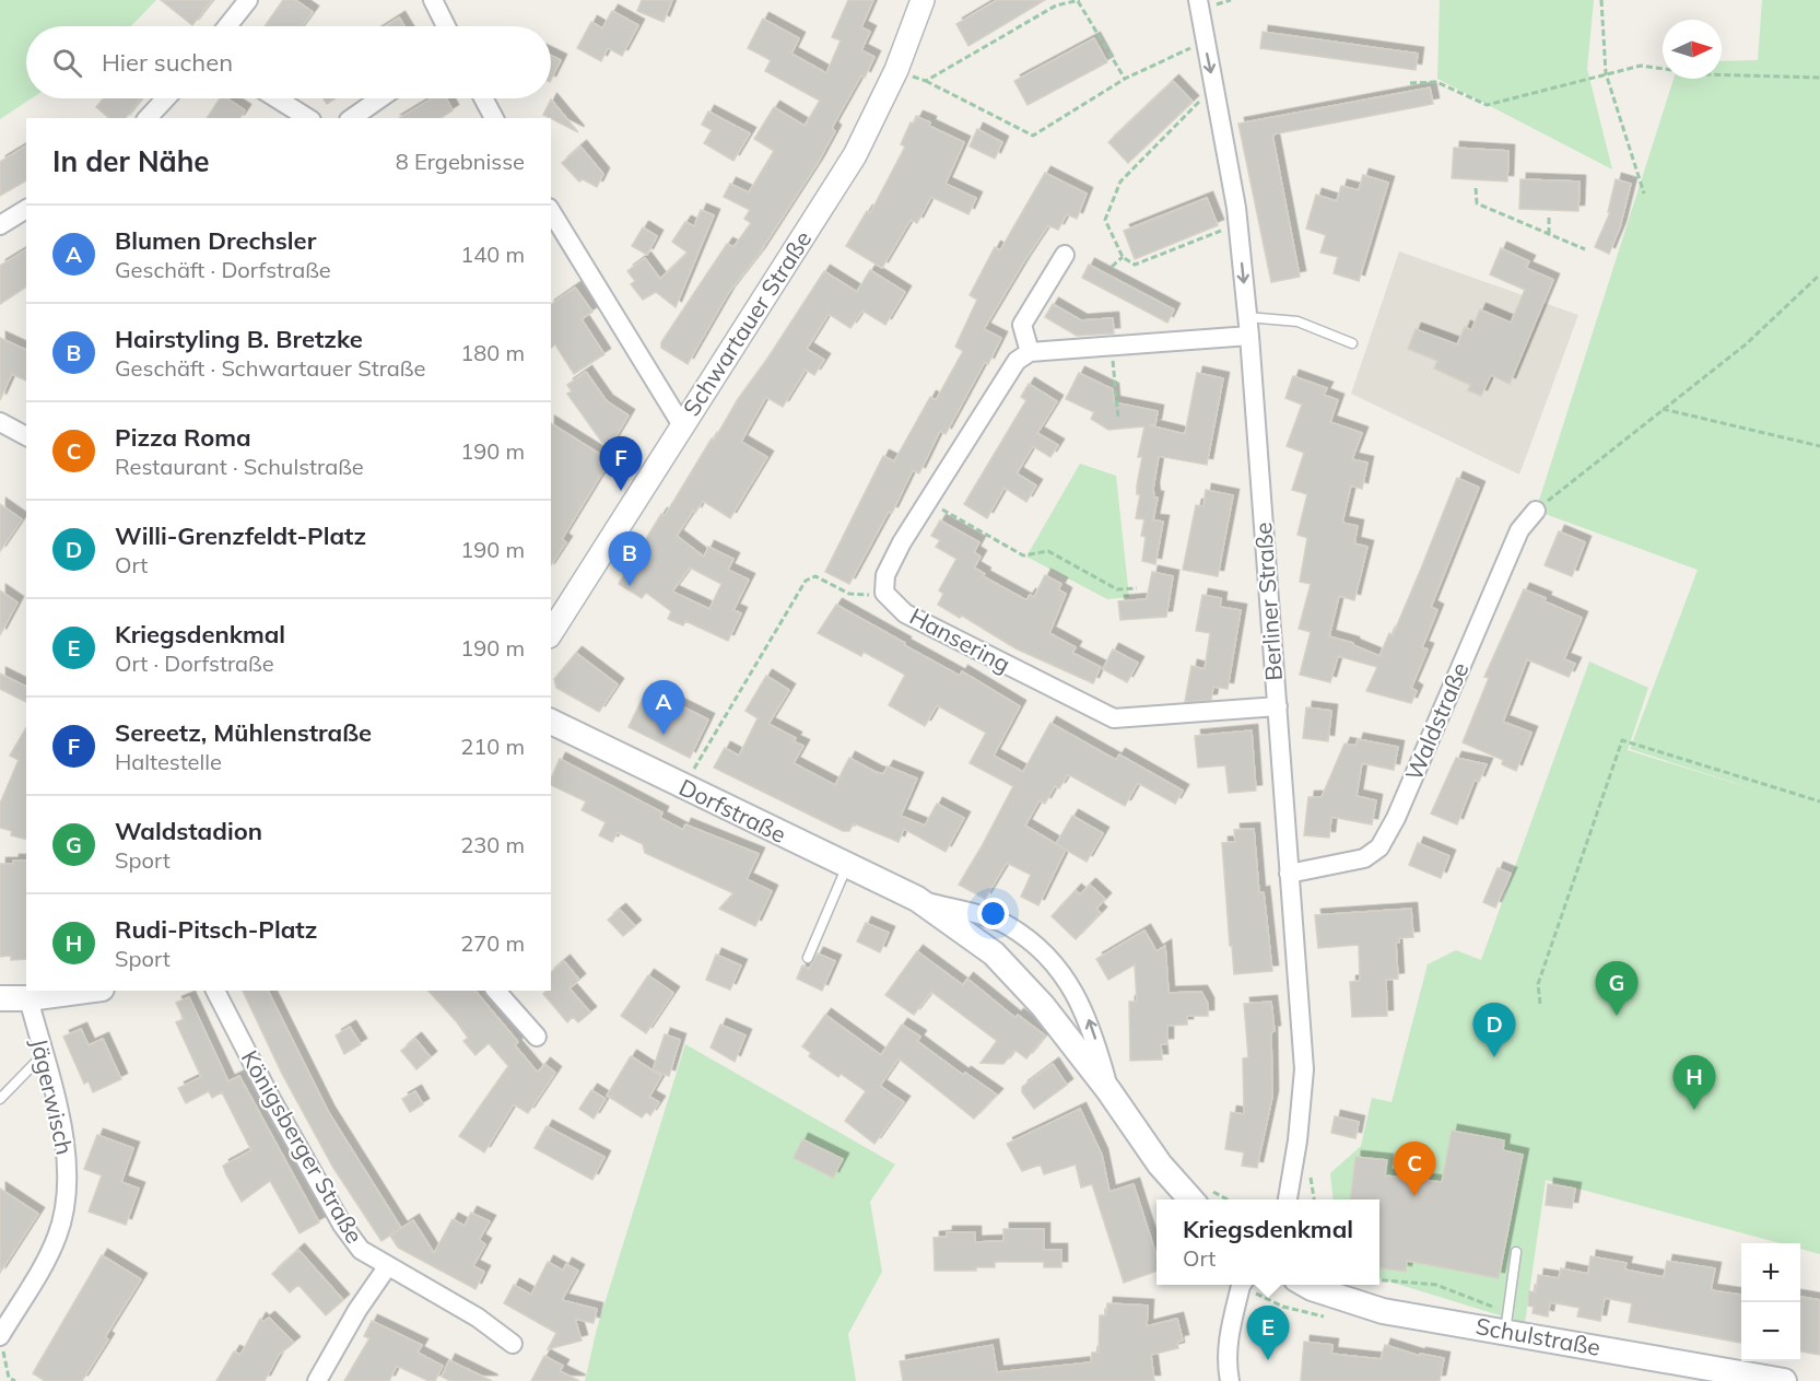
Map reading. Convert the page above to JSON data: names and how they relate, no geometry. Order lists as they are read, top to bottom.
{
  "streets": {
    "main road": ["Dorfstraße", "Schulstraße"],
    "street": [
      "Schwartauer Straße",
      "Berliner Straße",
      "Hansering",
      "Waldstraße",
      "Jägerwisch",
      "Königsberger Straße"
    ]
  },
  "crossings": [
    ["Berliner Straße", "Hansering"],
    ["Berliner Straße", "Waldstraße"]
  ],
  "north": "right",
  "page": {
    "search": "Hier suchen",
    "heading": ["In der Nähe", "8 Ergebnisse"],
    "list": [
      {
        "mark": "A",
        "name": "Blumen Drechsler",
        "note": "Geschäft · Dorfstraße",
        "value": "140 m"
      },
      {
        "mark": "B",
        "name": "Hairstyling B. Bretzke",
        "note": "Geschäft · Schwartauer Straße",
        "value": "180 m"
      },
      {
        "mark": "C",
        "name": "Pizza Roma",
        "note": "Restaurant · Schulstraße",
        "value": "190 m"
      },
      {
        "mark": "D",
        "name": "Willi-Grenzfeldt-Platz",
        "note": "Ort",
        "value": "190 m"
      },
      {
        "mark": "E",
        "name": "Kriegsdenkmal",
        "note": "Ort · Dorfstraße",
        "value": "190 m"
      },
      {
        "mark": "F",
        "name": "Sereetz, Mühlenstraße",
        "note": "Haltestelle",
        "value": "210 m"
      },
      {
        "mark": "G",
        "name": "Waldstadion",
        "note": "Sport",
        "value": "230 m"
      },
      {
        "mark": "H",
        "name": "Rudi-Pitsch-Platz",
        "note": "Sport",
        "value": "270 m"
      }
    ],
    "pins": [
      "F",
      "B",
      "A",
      "G",
      "D",
      "H",
      "C",
      "E"
    ],
    "popup": ["Kriegsdenkmal", "Ort"],
    "map_buttons": ["+", "−"]
  }
}
